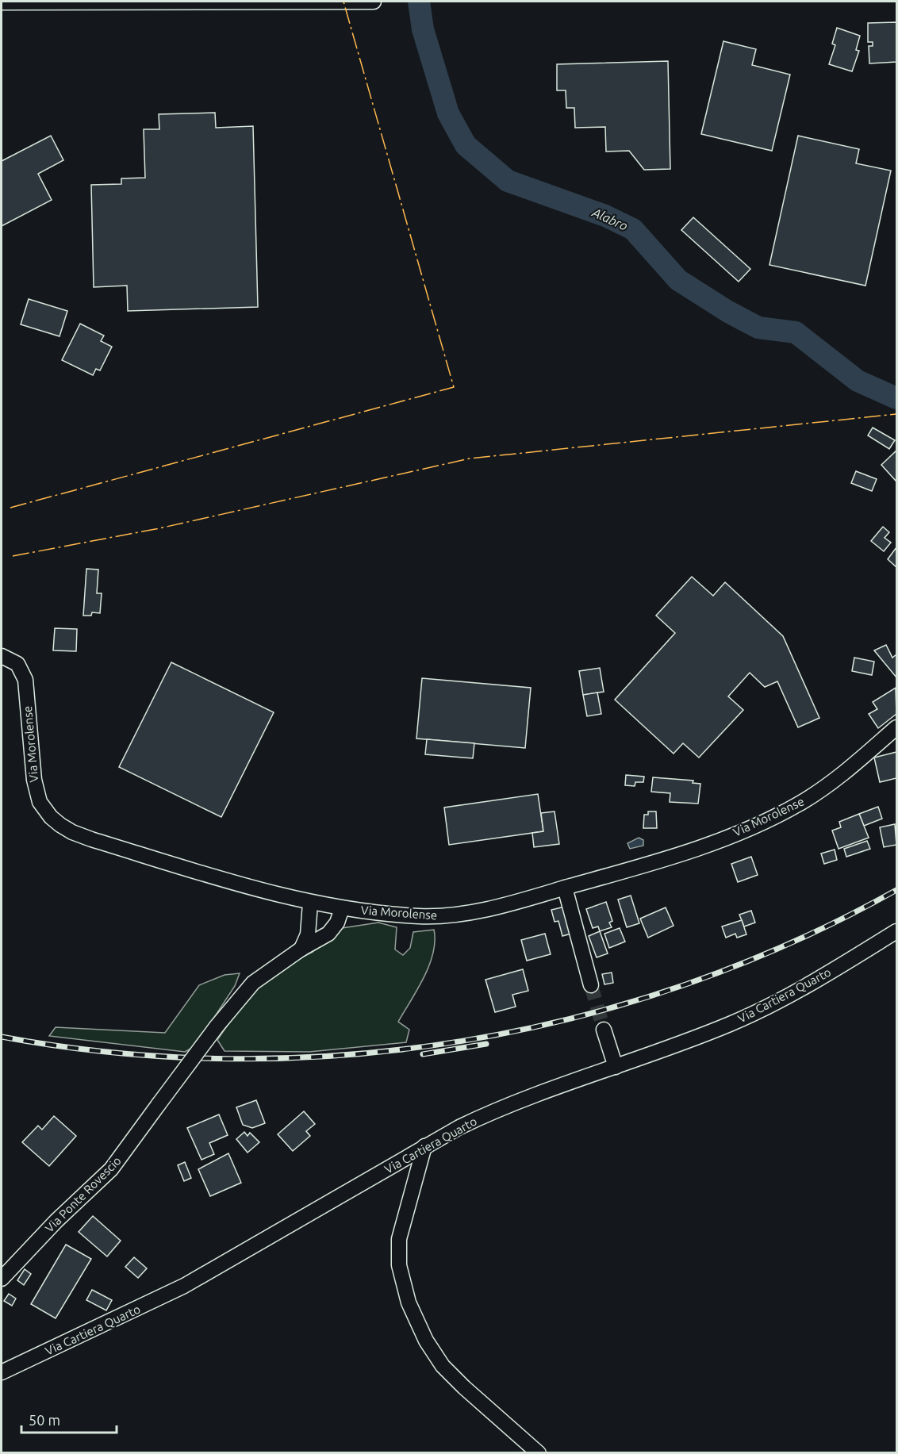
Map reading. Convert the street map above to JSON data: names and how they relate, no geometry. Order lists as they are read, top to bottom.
{
  "streets": {
    "street": ["Via Morolense", "Via Cartiera Quarto", "Via Ponte Rovescio"]
  },
  "water": ["Alabro"],
  "scale_bar": "50 m"
}
